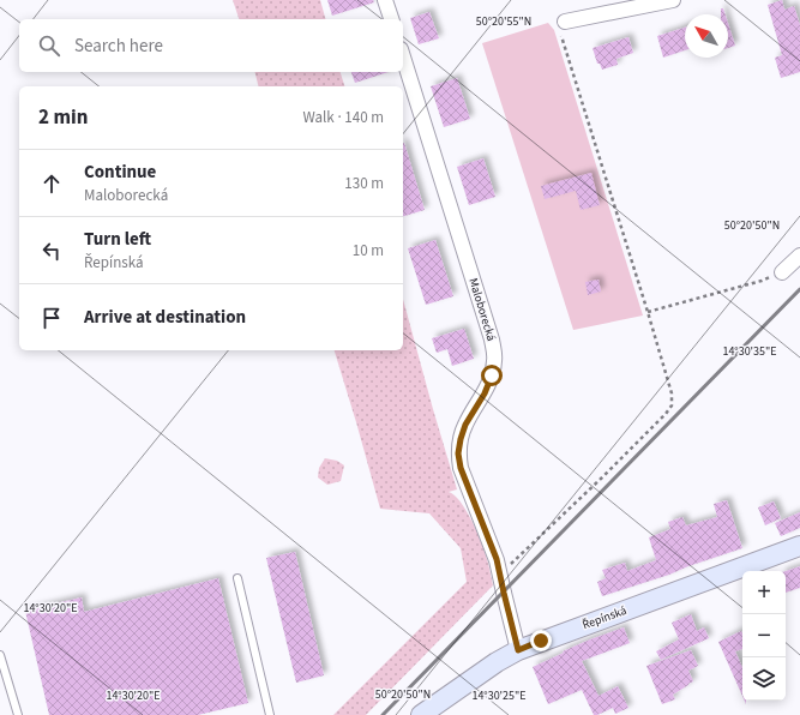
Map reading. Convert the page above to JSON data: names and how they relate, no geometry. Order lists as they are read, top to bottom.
{
  "streets": {
    "street": ["Maloborecká", "Řepínská"]
  },
  "crossings": [
    ["Maloborecká", "Řepínská"]
  ],
  "north": "top left",
  "page": {
    "search": "Search here",
    "heading": ["2 min", "Walk · 140 m"],
    "list": [
      ["Continue", "Maloborecká", "130 m"],
      ["Turn left", "Řepínská", "10 m"],
      "Arrive at destination"
    ],
    "map_buttons": ["+", "−"]
  },
  "coordinates": [
    "50°20'55\"N",
    "50°20'50\"N",
    "14°30'35\"E",
    "14°30'20\"E",
    "14°30'25\"E"
  ]
}
